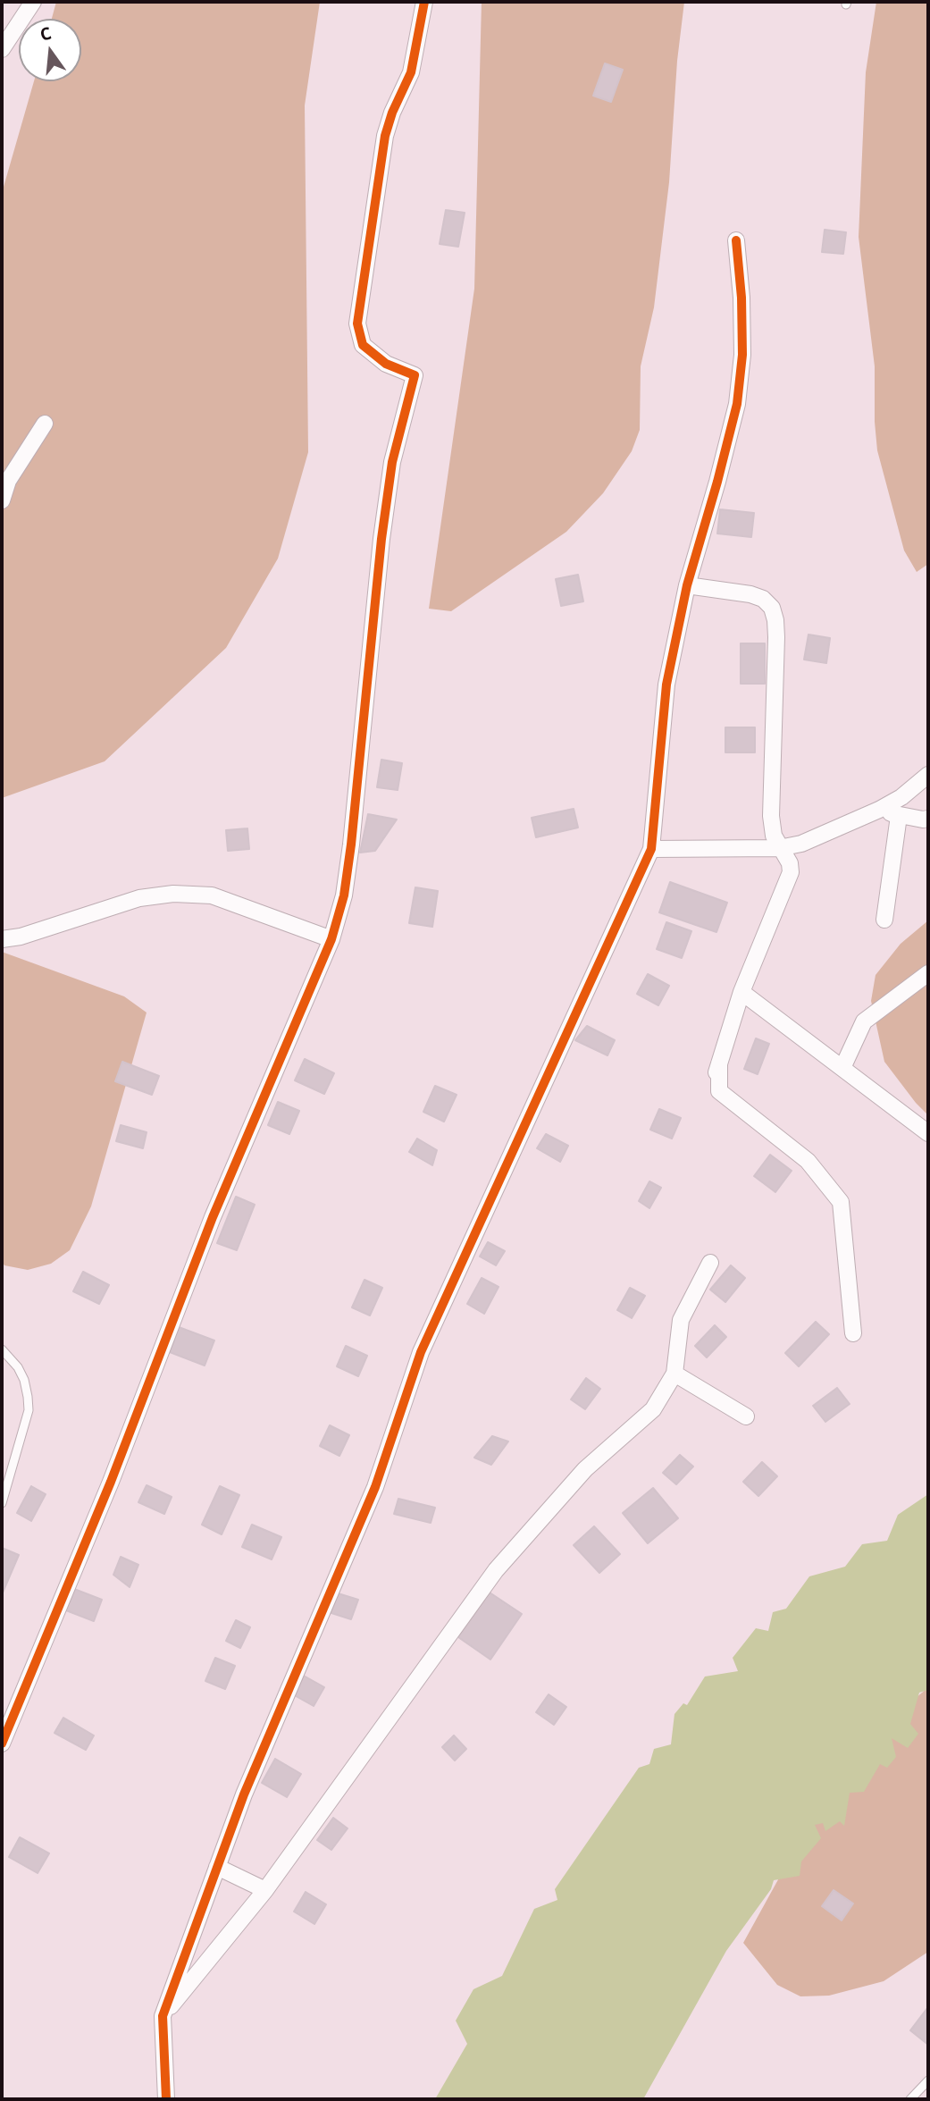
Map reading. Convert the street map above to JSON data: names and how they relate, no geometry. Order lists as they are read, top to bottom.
{
  "north": "top"
}
